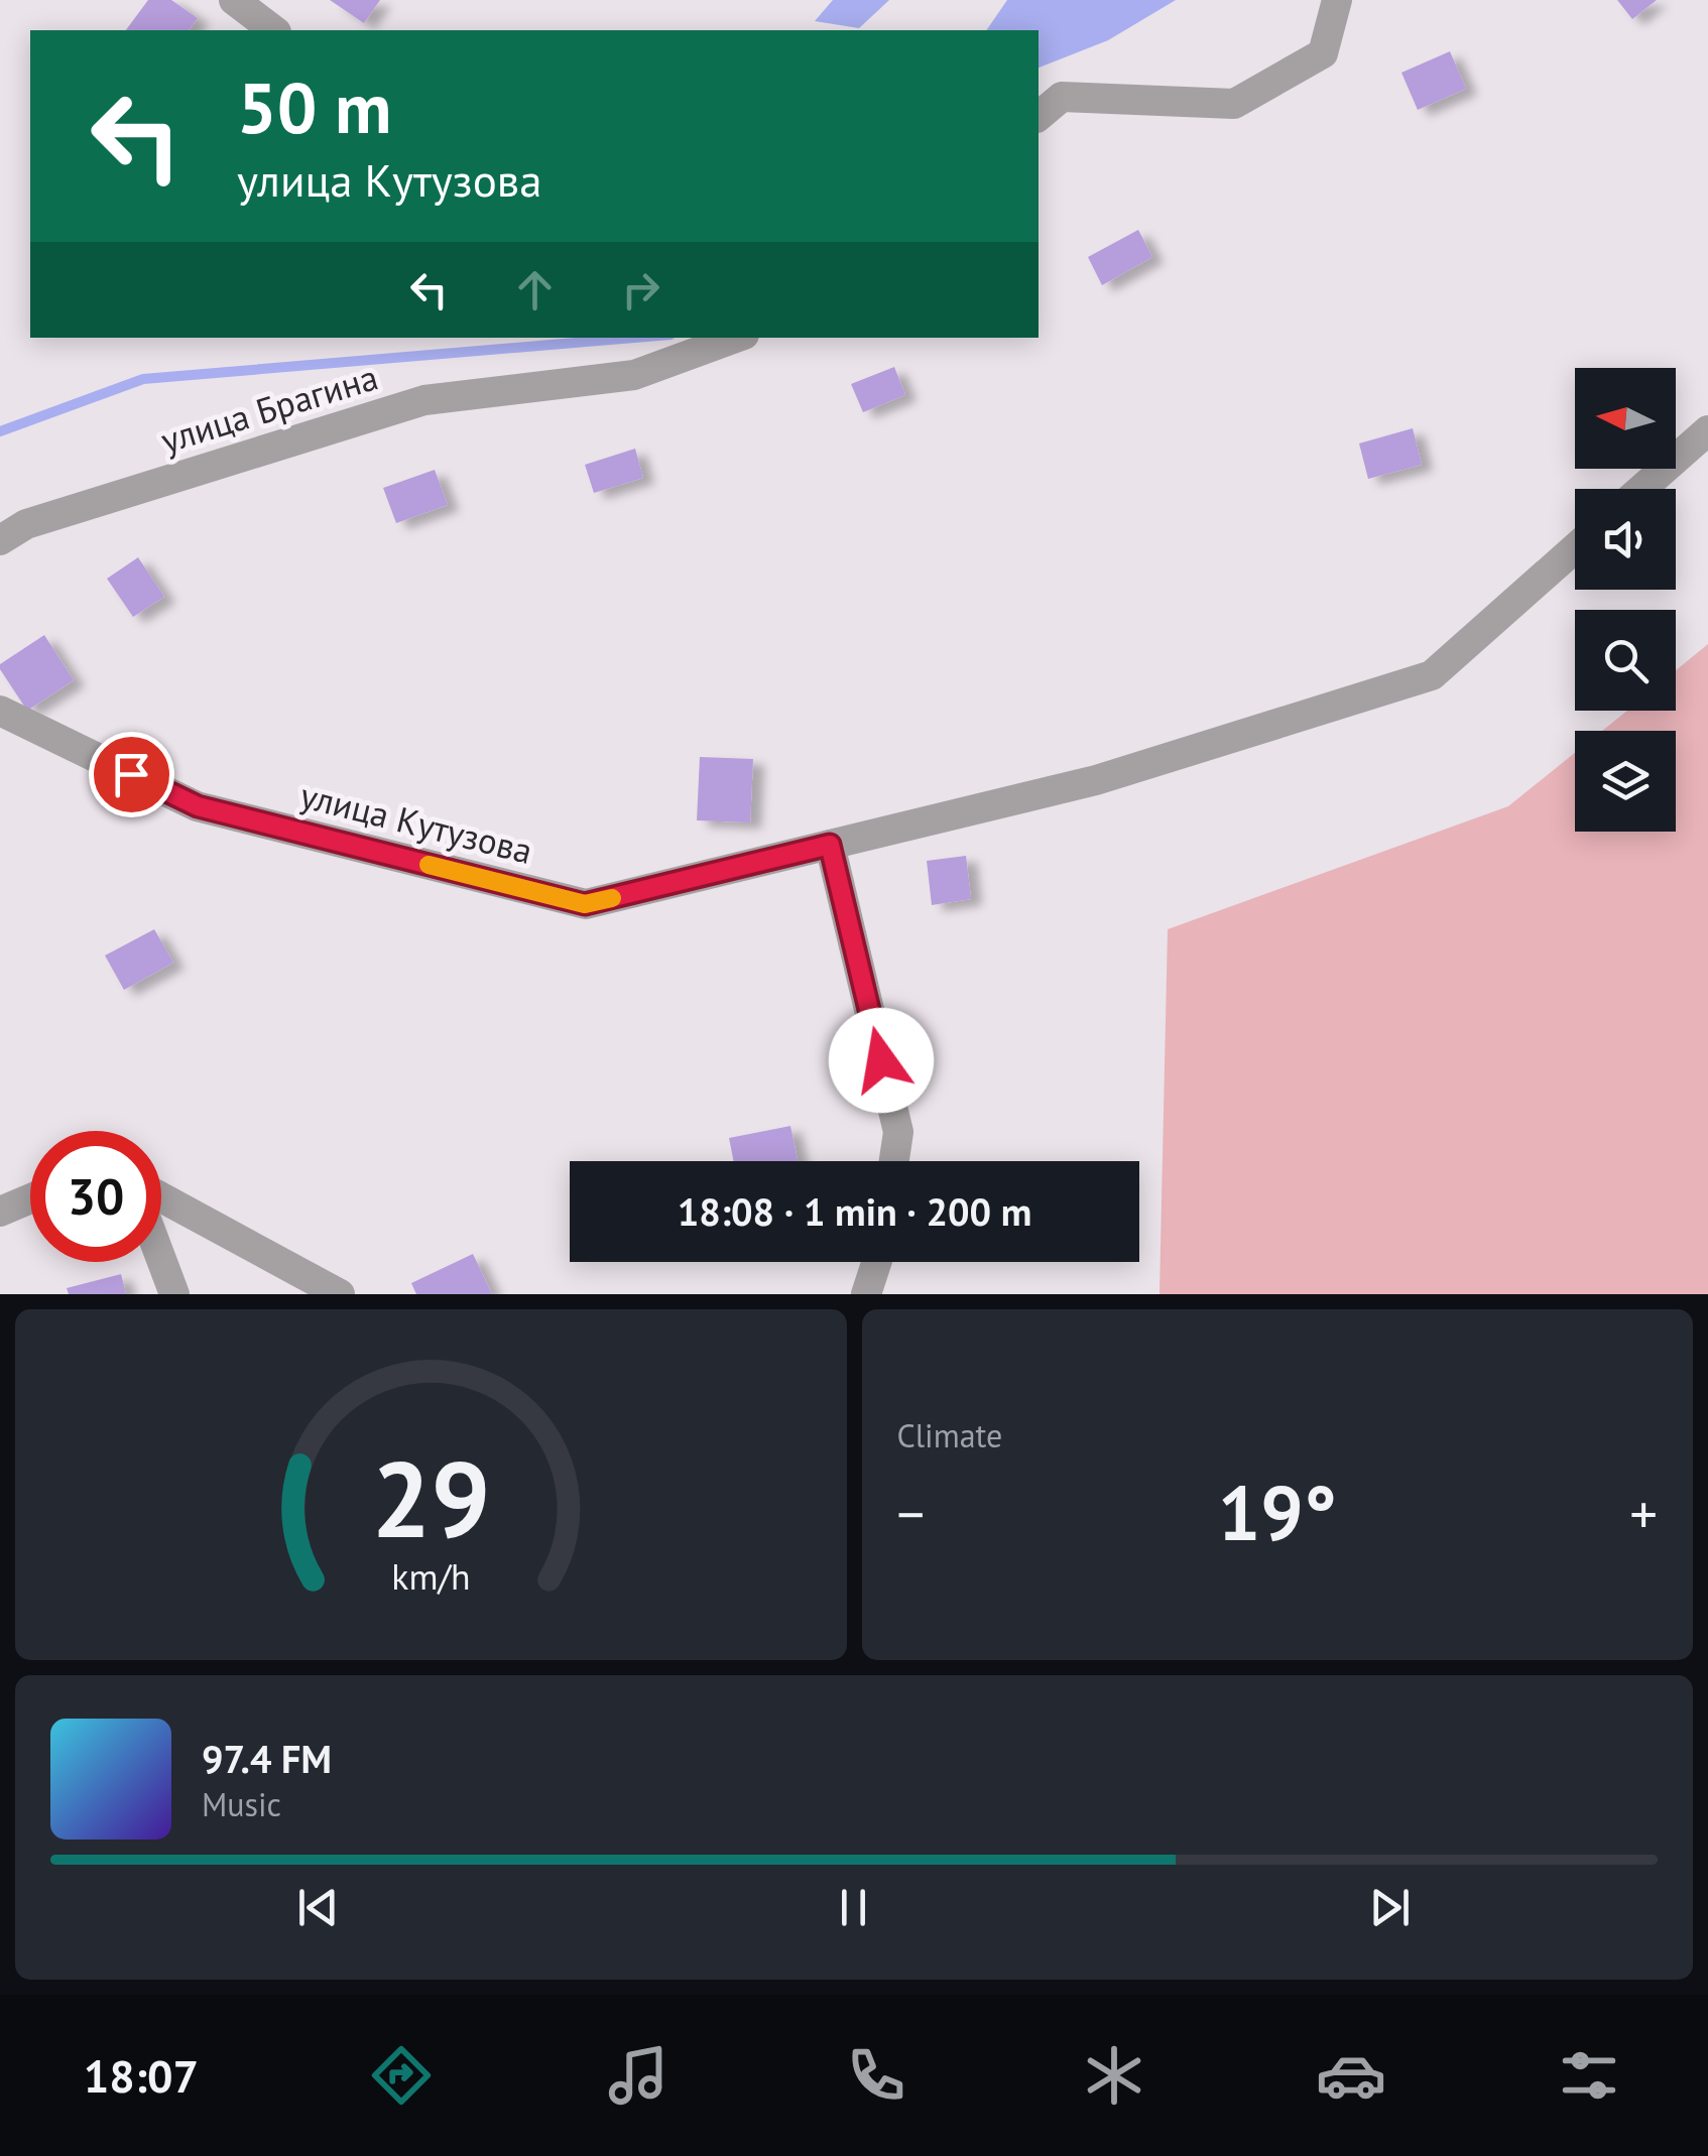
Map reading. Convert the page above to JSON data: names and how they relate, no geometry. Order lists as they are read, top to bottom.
{
  "streets": {
    "street": ["улица Брагина", "улица Кутузова"]
  },
  "north": "left",
  "page": {
    "turn": ["50 m", "улица Кутузова"],
    "limit": "30",
    "trip": "18:08 · 1 min · 200 m",
    "tile": "Climate",
    "heat": ["−", "19°", "+"],
    "song": ["97.4 FM", "Music"],
    "tabs": "18:07",
    "gauge": ["29", "km/h"]
  }
}
